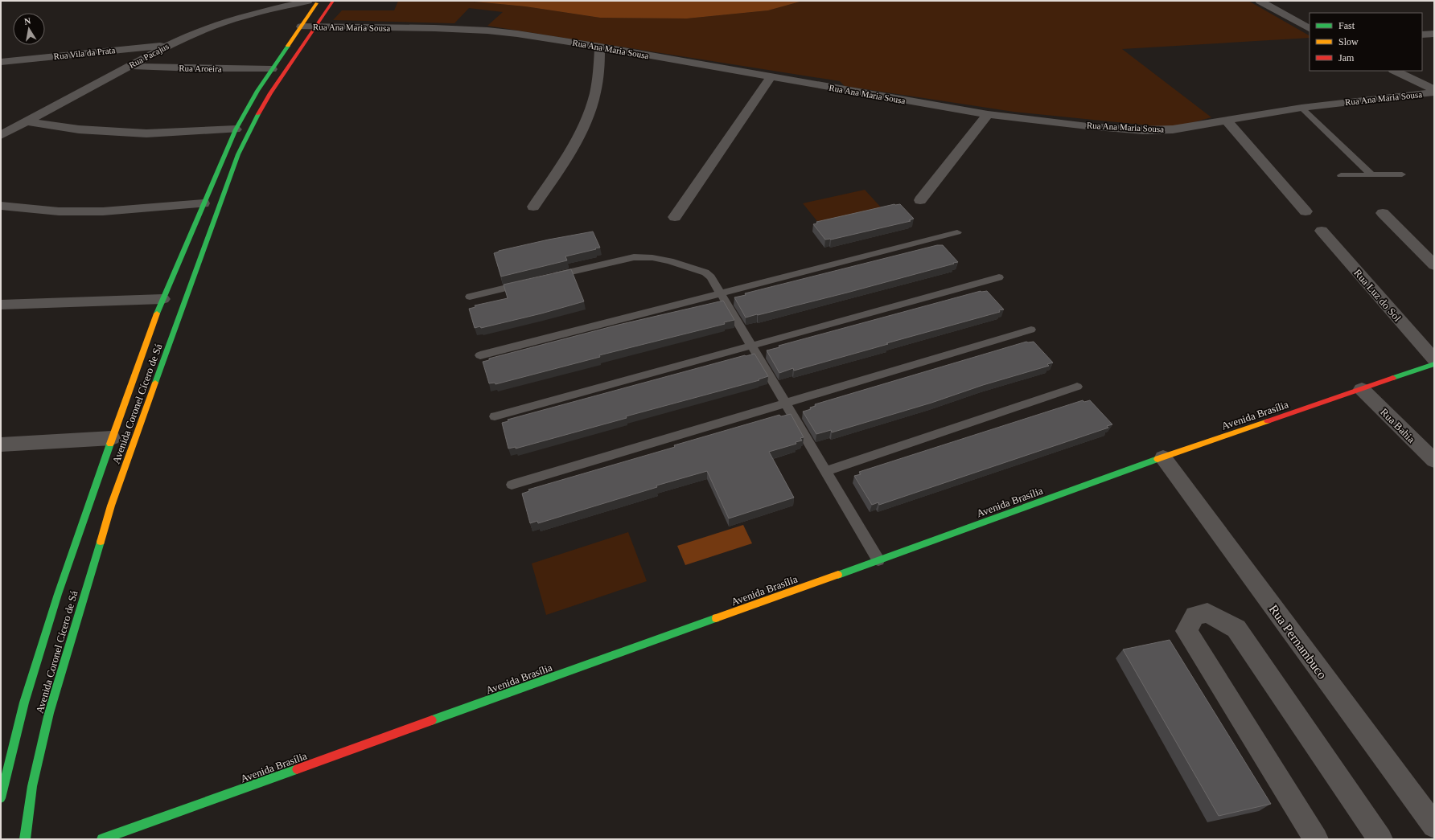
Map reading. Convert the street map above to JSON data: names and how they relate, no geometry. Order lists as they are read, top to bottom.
{
  "streets": {
    "main road": ["Avenida Coronel Cícero de Sá", "Avenida Brasília"],
    "street": [
      "Rua Ana Maria Sousa",
      "Rua Vila da Prata",
      "Rua Pacajus",
      "Rua Aroeira",
      "Rua Luz do Sol",
      "Rua Bahia",
      "Rua Pernambuco"
    ]
  },
  "crossings": [
    ["Rua Ana Maria Sousa", "Avenida Coronel Cícero de Sá"],
    ["Rua Vila da Prata", "Rua Pacajus"],
    ["Rua Pacajus", "Rua Aroeira"],
    ["Rua Aroeira", "Avenida Coronel Cícero de Sá"],
    ["Avenida Brasília", "Rua Bahia"],
    ["Avenida Brasília", "Rua Pernambuco"]
  ],
  "legend": ["Fast", "Slow", "Jam"],
  "north": "top"
}
